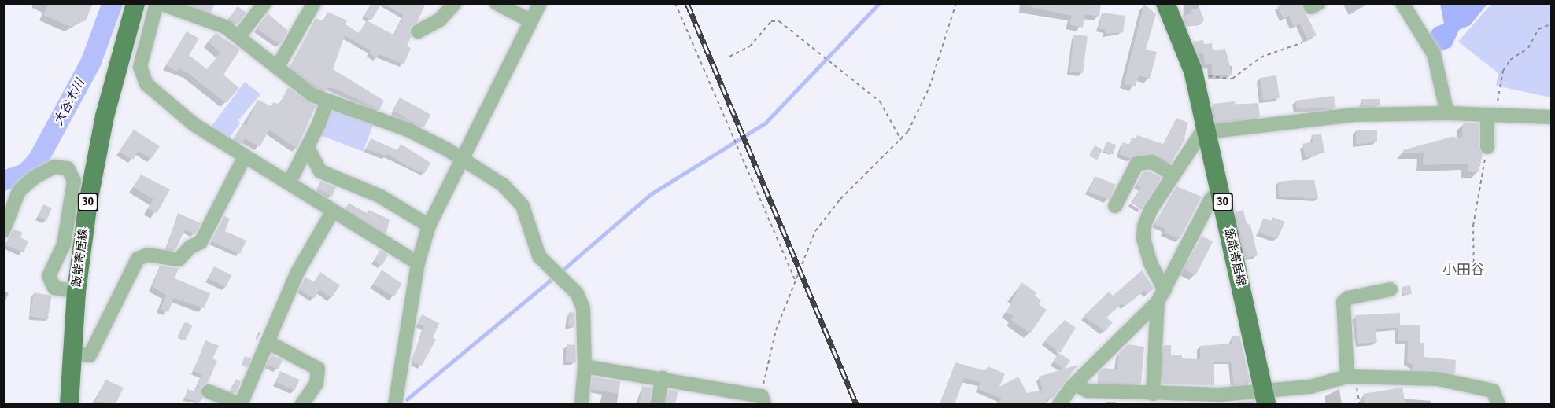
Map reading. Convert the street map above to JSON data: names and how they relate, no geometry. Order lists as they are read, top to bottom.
{
  "streets": {
    "main road": ["30", "飯能寄居線"]
  },
  "districts": ["小田谷"],
  "water": ["大谷木川"]
}
